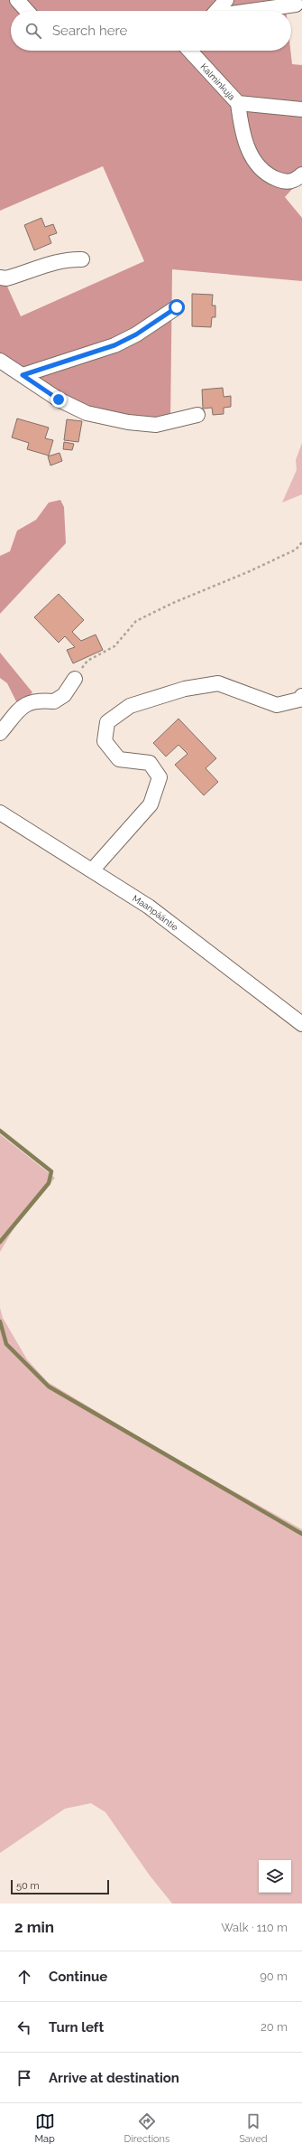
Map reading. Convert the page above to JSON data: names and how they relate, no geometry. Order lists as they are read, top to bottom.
{
  "streets": {
    "street": ["Kalminkuja", "Maanpääntie"]
  },
  "scale_bar": "50 m",
  "page": {
    "search": "Search here",
    "scale": "50 m",
    "heading": ["2 min", "Walk · 110 m"],
    "list": [
      ["Continue", "90 m"],
      ["Turn left", "20 m"],
      "Arrive at destination"
    ],
    "nav": ["Map", "Directions", "Saved"]
  }
}
